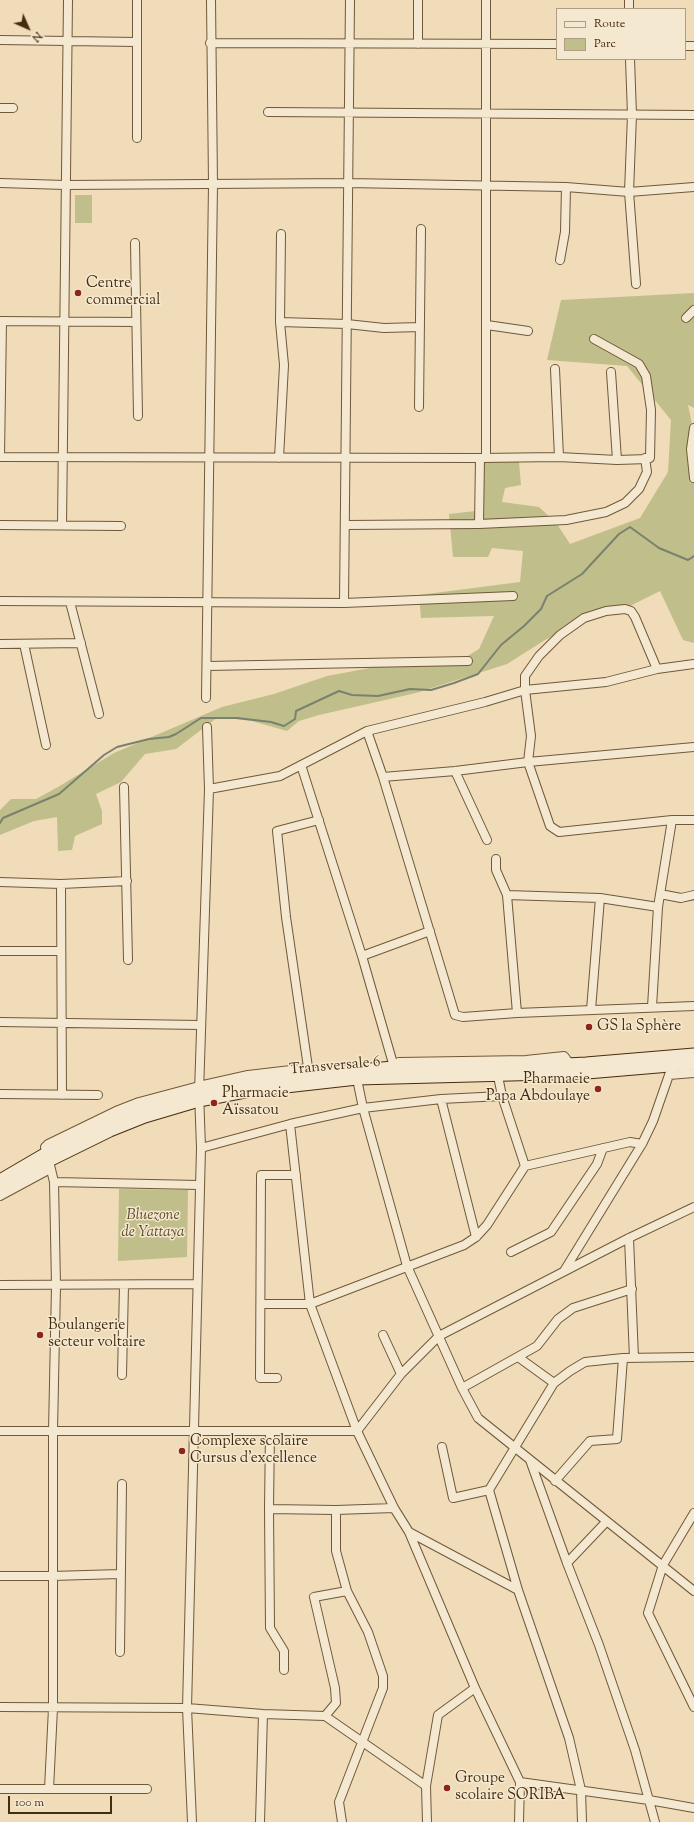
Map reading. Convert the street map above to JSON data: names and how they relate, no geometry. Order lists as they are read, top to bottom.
{
  "streets": {
    "main road": ["Transversale 6"]
  },
  "parks": ["Bluezone de Yattaya"],
  "places": [
    "Centre commercial",
    "GS la Sphère",
    "Pharmacie Papa Abdoulaye",
    "Pharmacie Aïssatou",
    "Boulangerie secteur voltaire",
    "Complexe scolaire Cursus d'excellence",
    "Groupe scolaire SORIBA"
  ],
  "legend": ["Route", "Parc"],
  "scale_bar": "100 m",
  "north": "bottom right"
}
